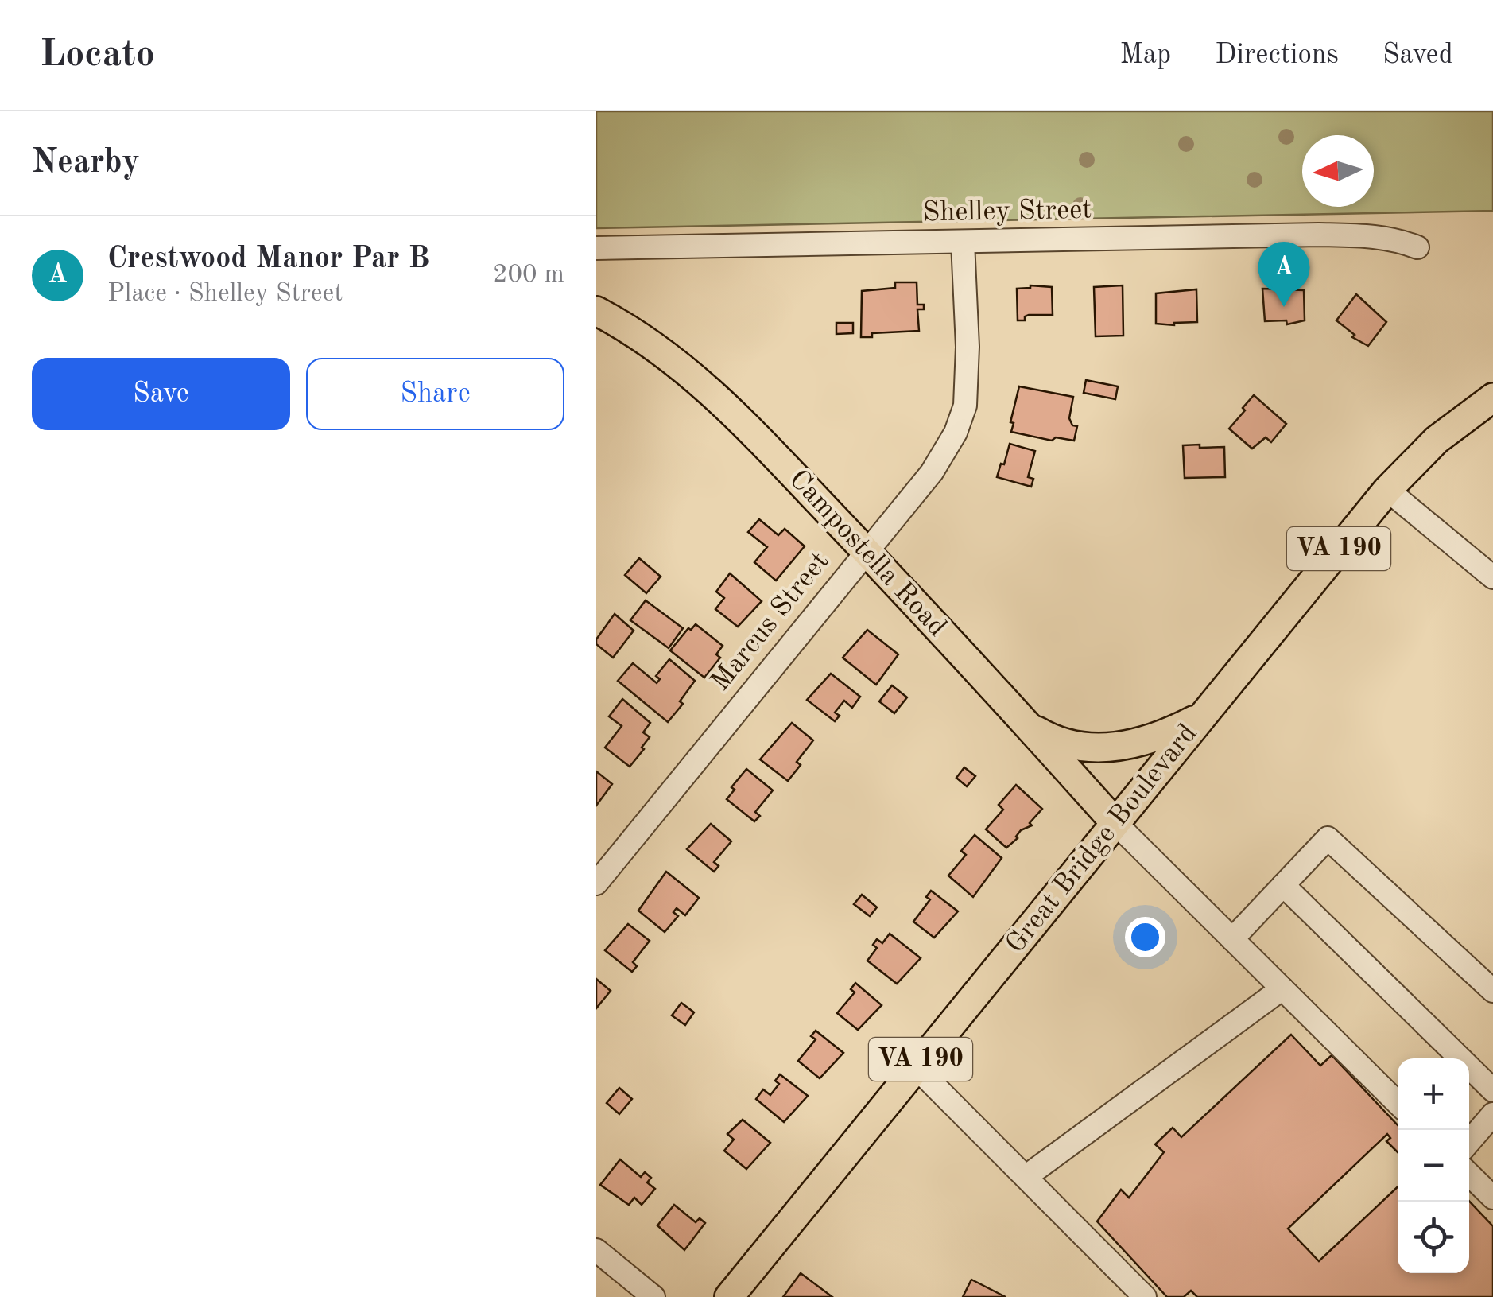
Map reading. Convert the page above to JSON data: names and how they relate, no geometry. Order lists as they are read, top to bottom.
{
  "streets": {
    "main road": ["VA 190", "Campostella Road", "Great Bridge Boulevard"],
    "street": ["Shelley Street", "Marcus Street"]
  },
  "crossings": [
    ["Shelley Street", "Marcus Street"],
    ["Campostella Road", "Marcus Street"],
    ["Campostella Road", "Great Bridge Boulevard"]
  ],
  "north": "left",
  "page": {
    "header": "Locato",
    "nav": ["Map", "Directions", "Saved"],
    "heading": "Nearby",
    "list": [
      {
        "mark": "A",
        "name": "Crestwood Manor Par B",
        "note": "Place · Shelley Street",
        "value": "200 m"
      }
    ],
    "pins": "A",
    "buttons": ["Save", "Share"],
    "map_buttons": ["+", "−"]
  }
}
